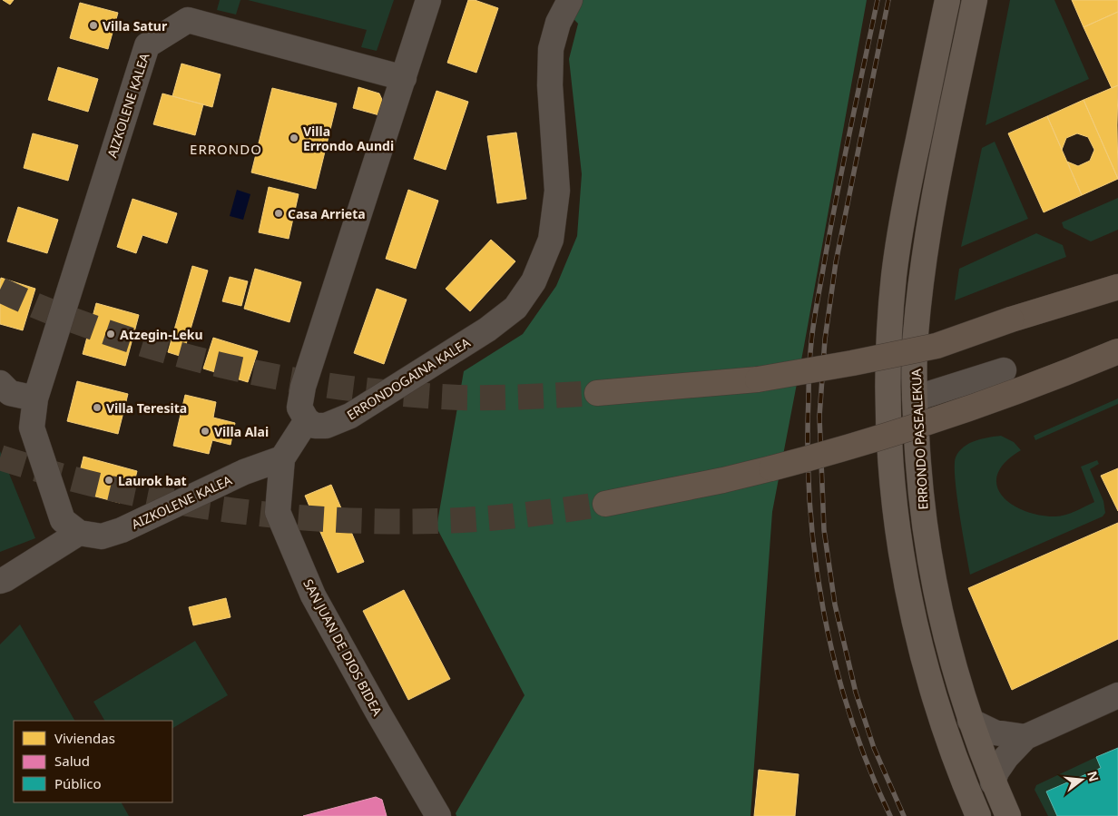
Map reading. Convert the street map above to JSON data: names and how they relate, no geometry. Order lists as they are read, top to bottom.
{
  "streets": {
    "main road": ["ERRONDO PASEALEKUA"],
    "street": ["AIZKOLENE KALEA", "ERRONDOGAINA KALEA", "SAN JUAN DE DIOS BIDEA"]
  },
  "crossings": [
    ["AIZKOLENE KALEA", "SAN JUAN DE DIOS BIDEA"],
    ["ERRONDOGAINA KALEA", "SAN JUAN DE DIOS BIDEA"]
  ],
  "districts": ["ERRONDO"],
  "places": [
    "Villa Satur",
    "Villa Errondo Aundi",
    "Casa Arrieta",
    "Atzegin-Leku",
    "Villa Teresita",
    "Villa Alai",
    "Laurok bat"
  ],
  "legend": ["Viviendas", "Salud", "Público"],
  "north": "right"
}
